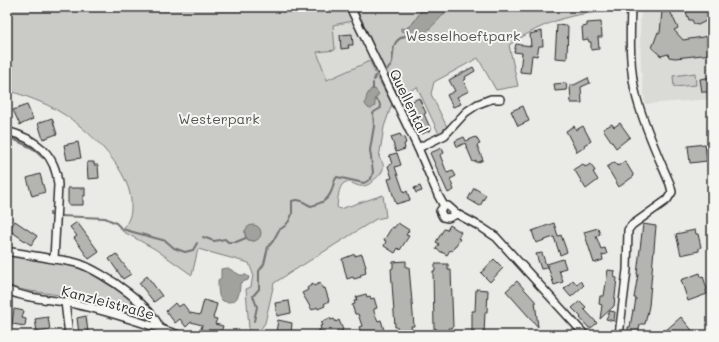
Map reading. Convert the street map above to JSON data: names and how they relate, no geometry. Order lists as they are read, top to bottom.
{
  "streets": {
    "street": ["Quellental", "Kanzleistraße"]
  },
  "parks": ["Wesselhoeftpark", "Westerpark"]
}
